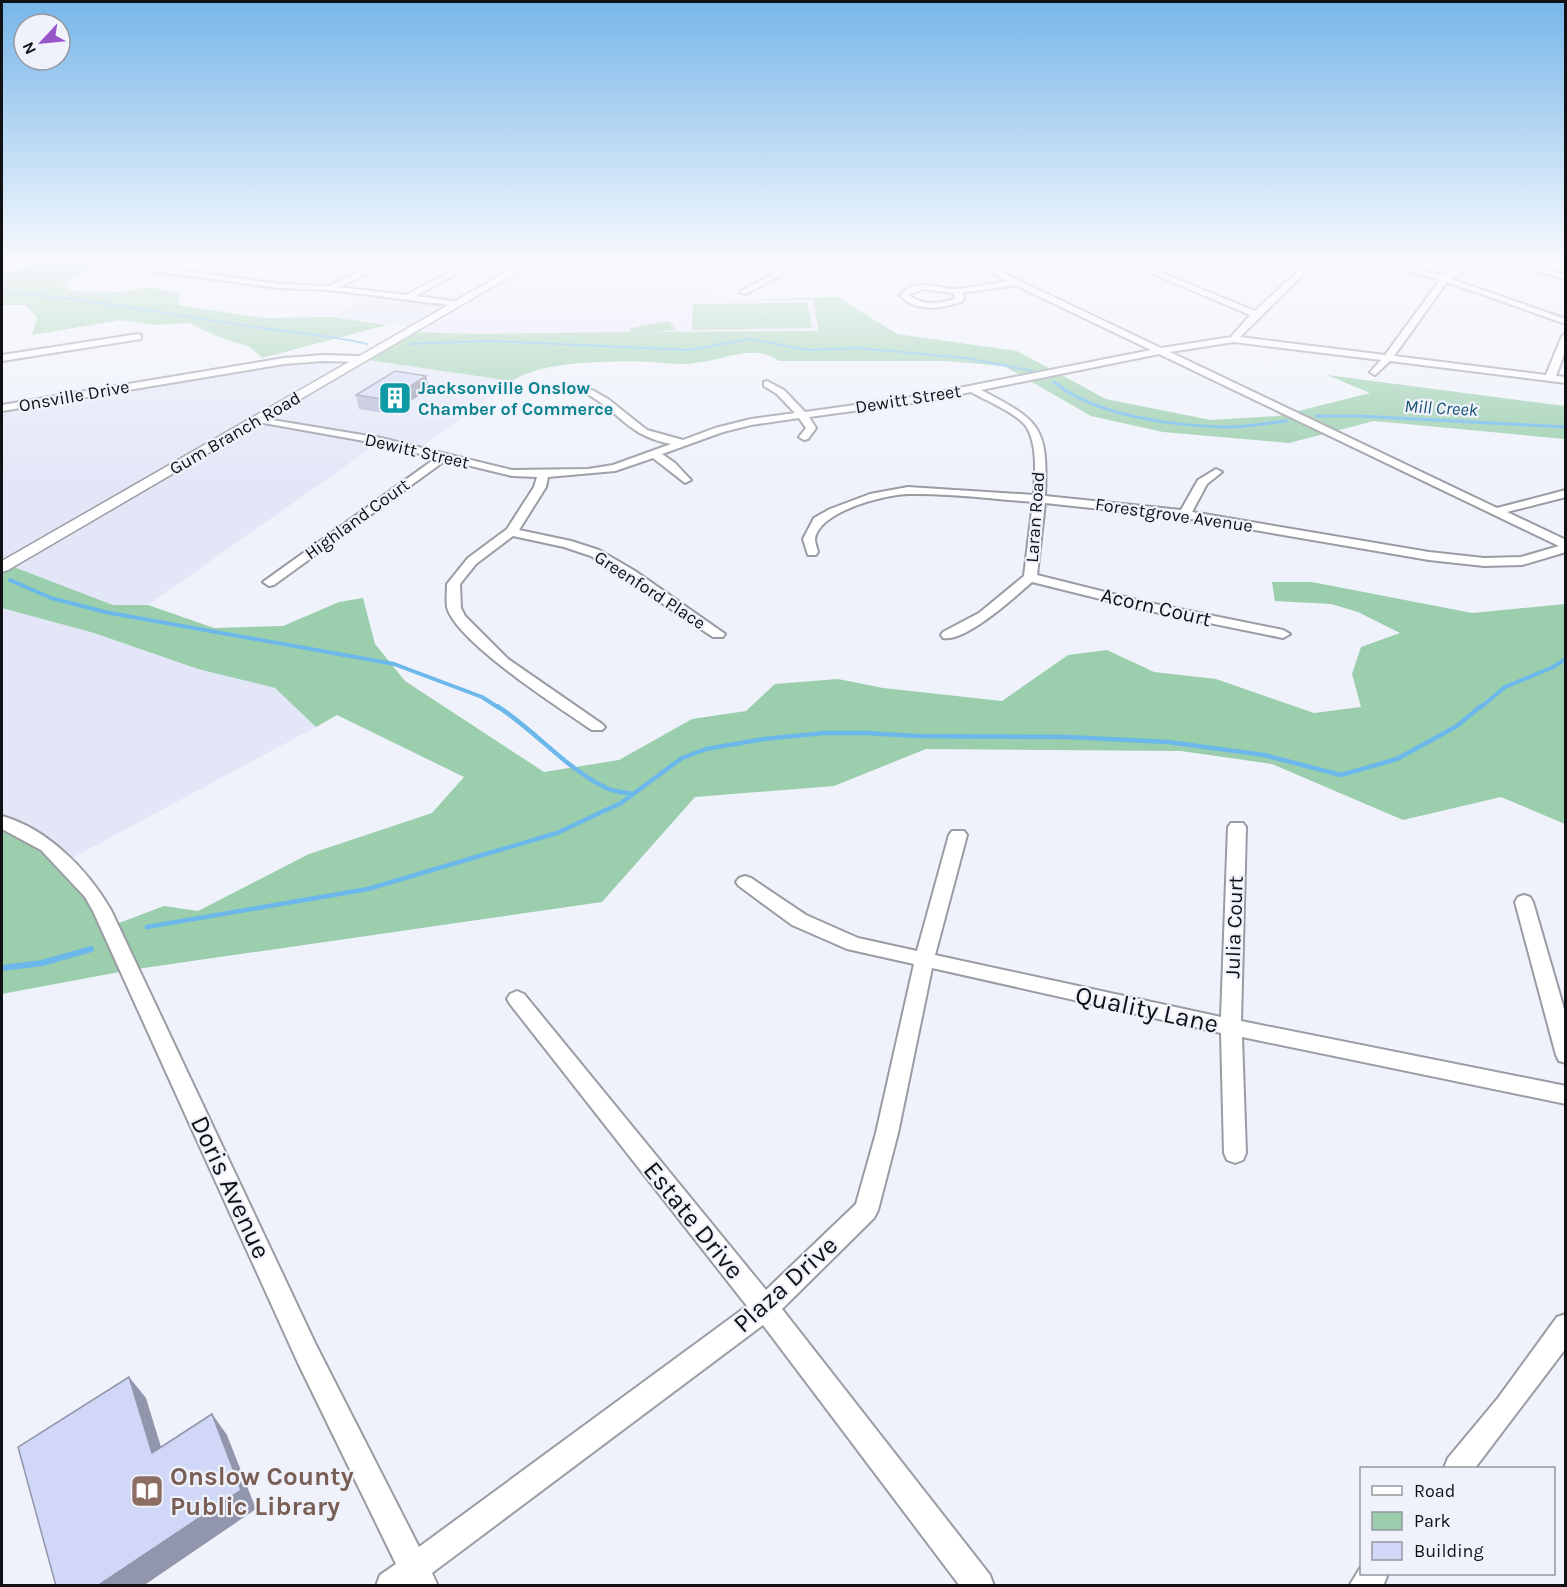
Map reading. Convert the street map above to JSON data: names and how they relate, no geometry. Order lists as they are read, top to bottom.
{
  "streets": {
    "main road": ["Gum Branch Road"],
    "street": [
      "Onsville Drive",
      "Dewitt Street",
      "Forestgrove Avenue",
      "Laran Road",
      "Highland Court",
      "Greenford Place",
      "Acorn Court",
      "Julia Court",
      "Quality Lane",
      "Doris Avenue",
      "Estate Drive",
      "Plaza Drive"
    ]
  },
  "crossings": [
    ["Onsville Drive", "Gum Branch Road"],
    ["Dewitt Street", "Gum Branch Road"],
    ["Dewitt Street", "Forestgrove Avenue"],
    ["Dewitt Street", "Laran Road"],
    ["Dewitt Street", "Highland Court"],
    ["Forestgrove Avenue", "Laran Road"],
    ["Laran Road", "Acorn Court"],
    ["Julia Court", "Quality Lane"],
    ["Quality Lane", "Plaza Drive"],
    ["Doris Avenue", "Plaza Drive"],
    ["Estate Drive", "Plaza Drive"]
  ],
  "water": ["Mill Creek"],
  "places": {
    "building": ["Jacksonville Onslow Chamber of Commerce"],
    "library": ["Onslow County Public Library"]
  },
  "legend": ["Road", "Park", "Building"],
  "north": "bottom left"
}
